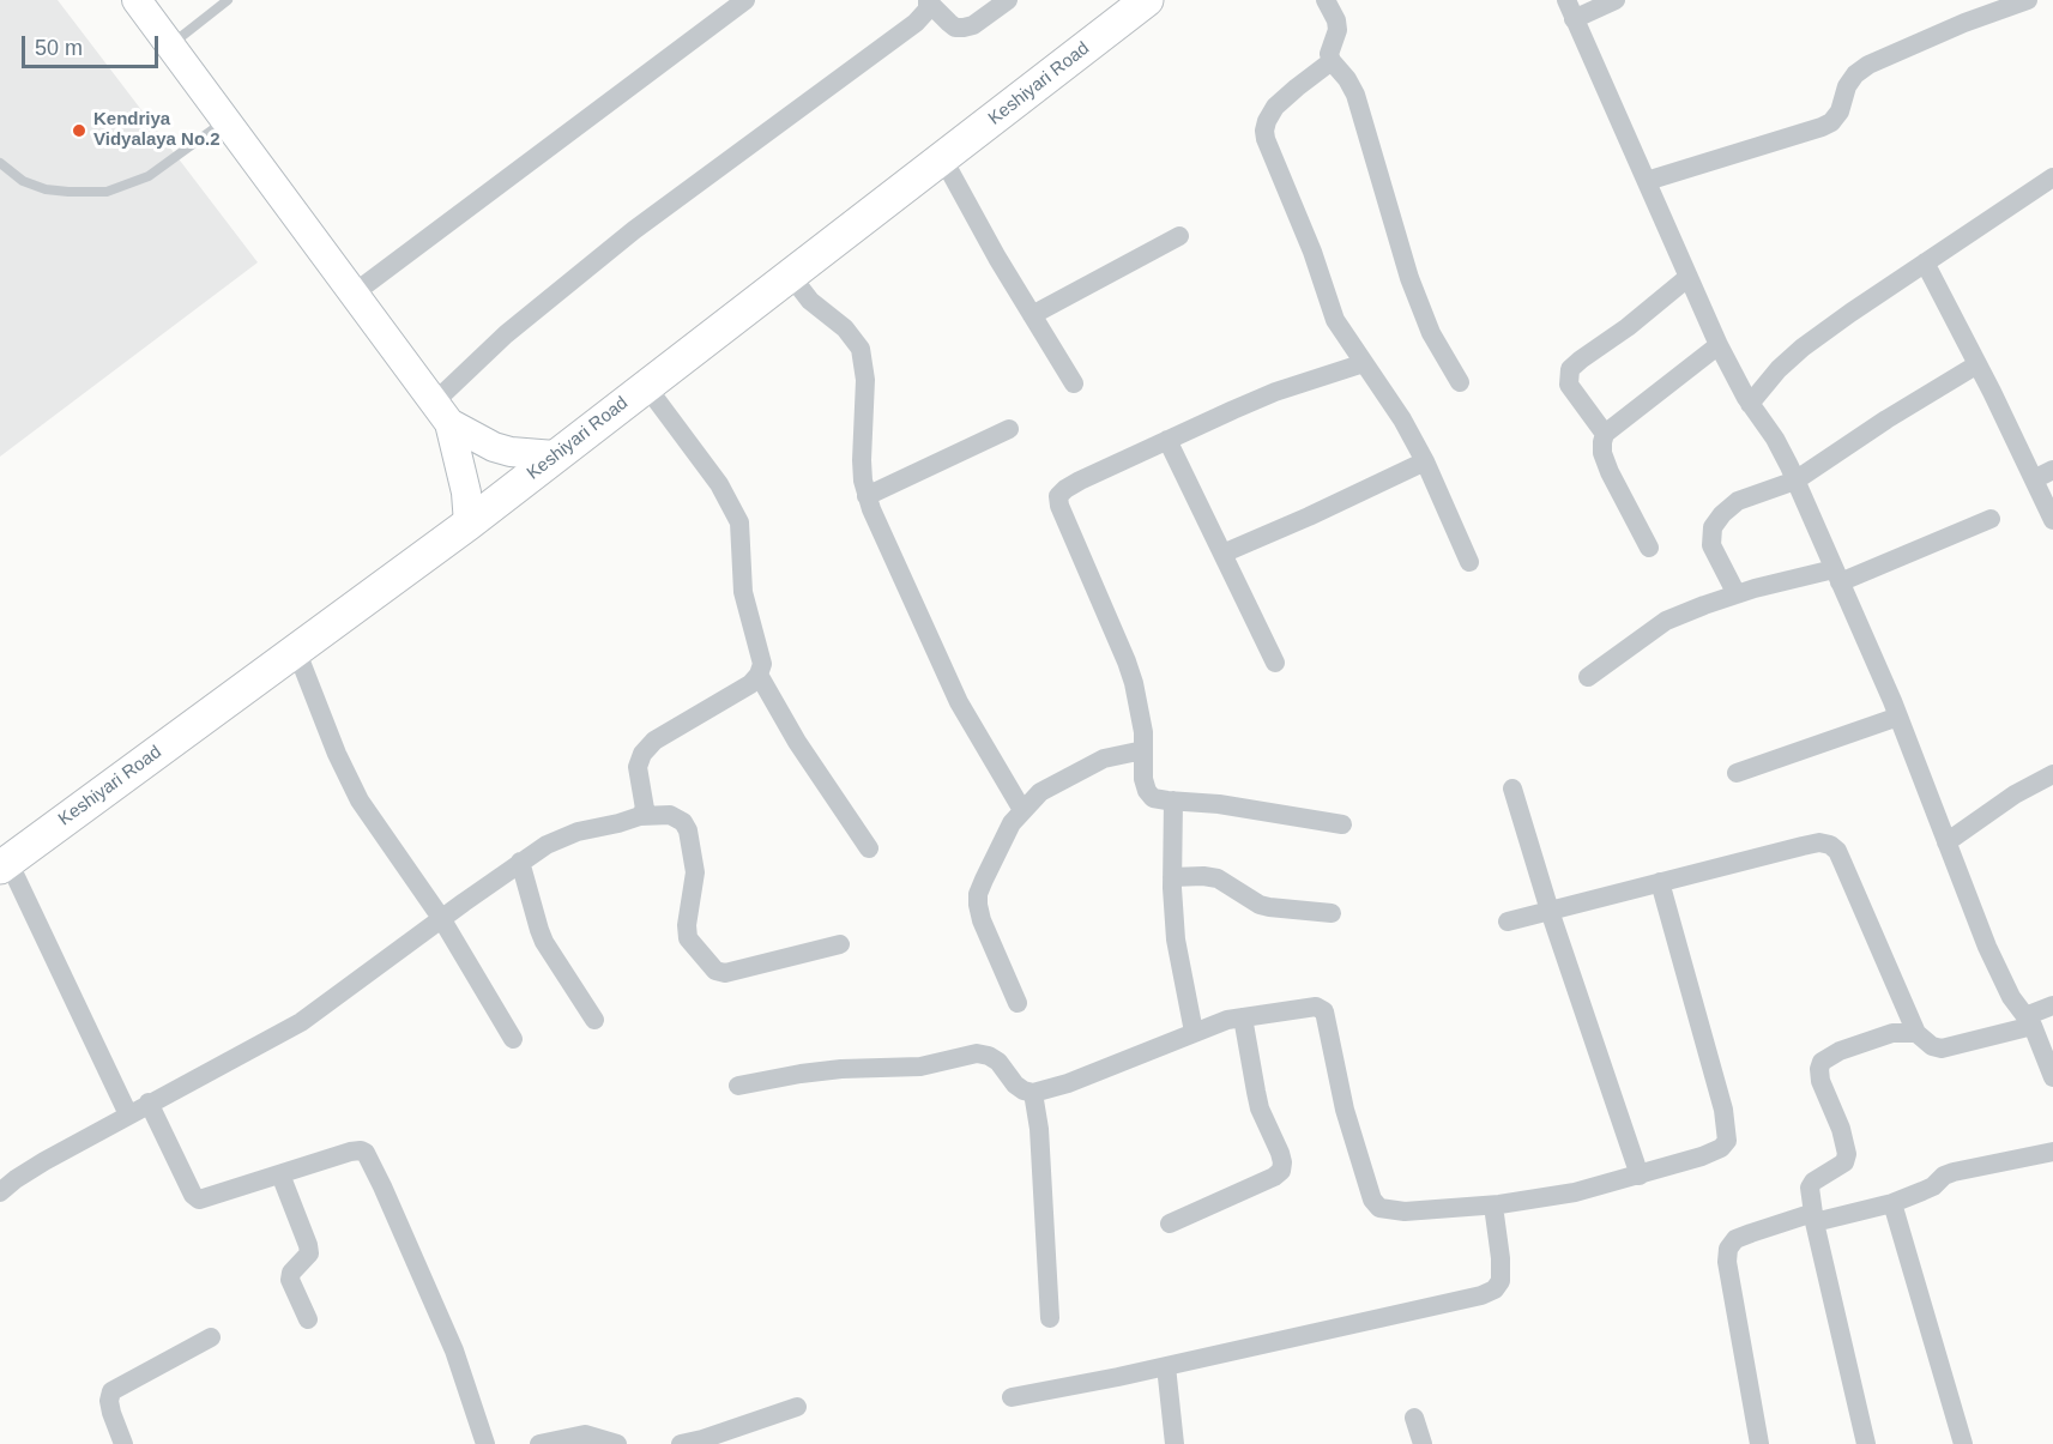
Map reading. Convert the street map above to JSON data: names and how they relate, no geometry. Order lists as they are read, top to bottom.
{
  "streets": {
    "main road": ["Keshiyari Road"]
  },
  "places": ["Kendriya Vidyalaya No.2"],
  "scale_bar": "50 m"
}
